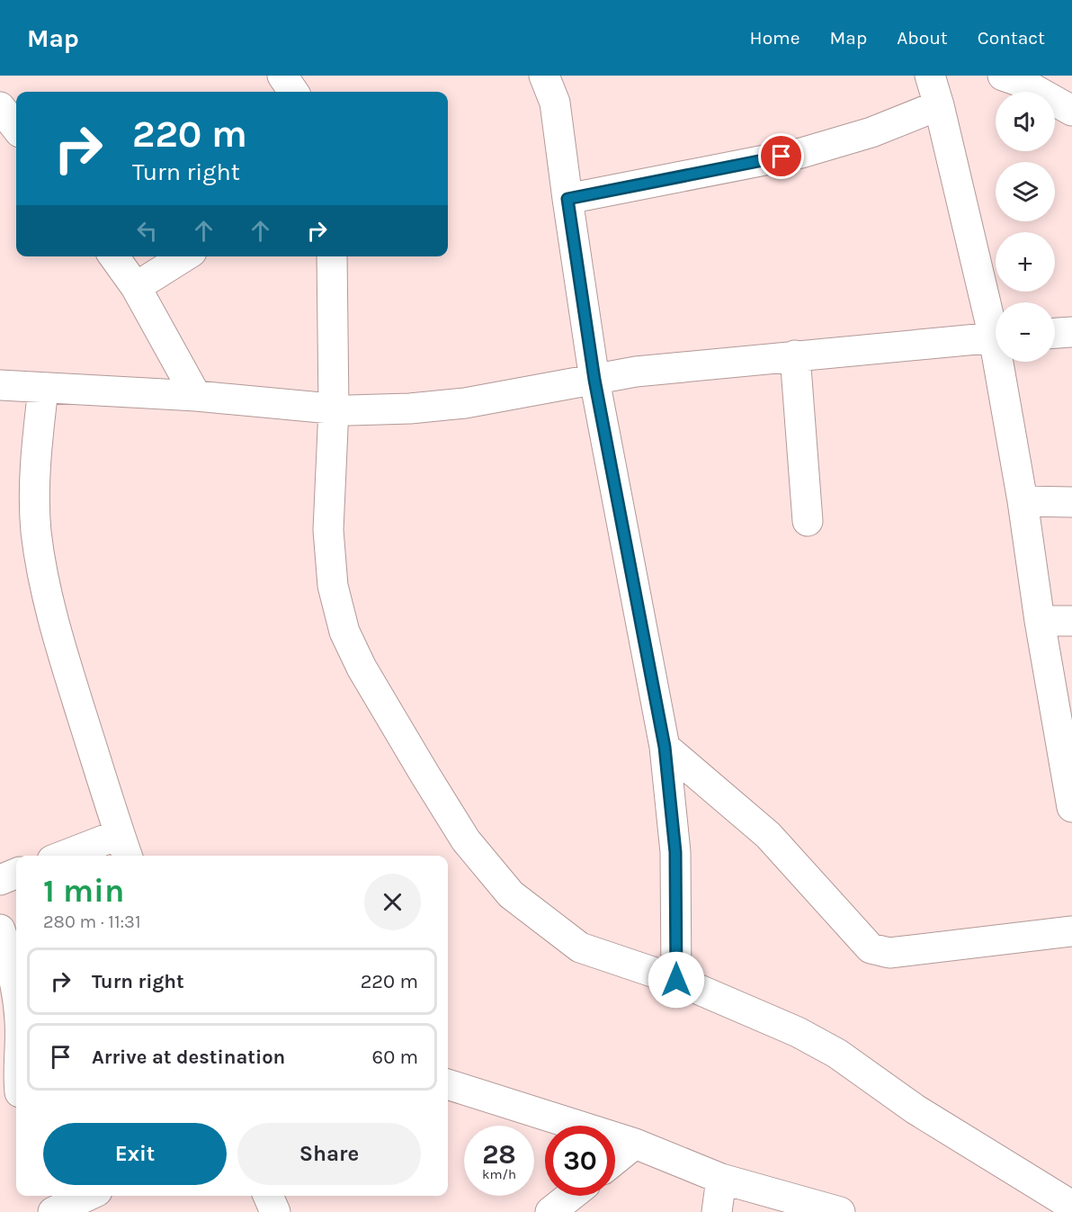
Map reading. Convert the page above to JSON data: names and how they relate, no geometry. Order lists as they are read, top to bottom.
{
  "page": {
    "header": "Map",
    "nav": [
      "Home",
      "Map",
      "About",
      "Contact"
    ],
    "map_buttons": ["+", "−"],
    "turn": ["220 m", "Turn right"],
    "heading": ["1 min", "280 m · 11:31"],
    "list": [
      {
        "name": "Turn right",
        "value": "220 m"
      },
      {
        "name": "Arrive at destination",
        "value": "60 m"
      }
    ],
    "buttons": ["Exit", "Share"],
    "speed": "28 km/h",
    "limit": "30"
  }
}
